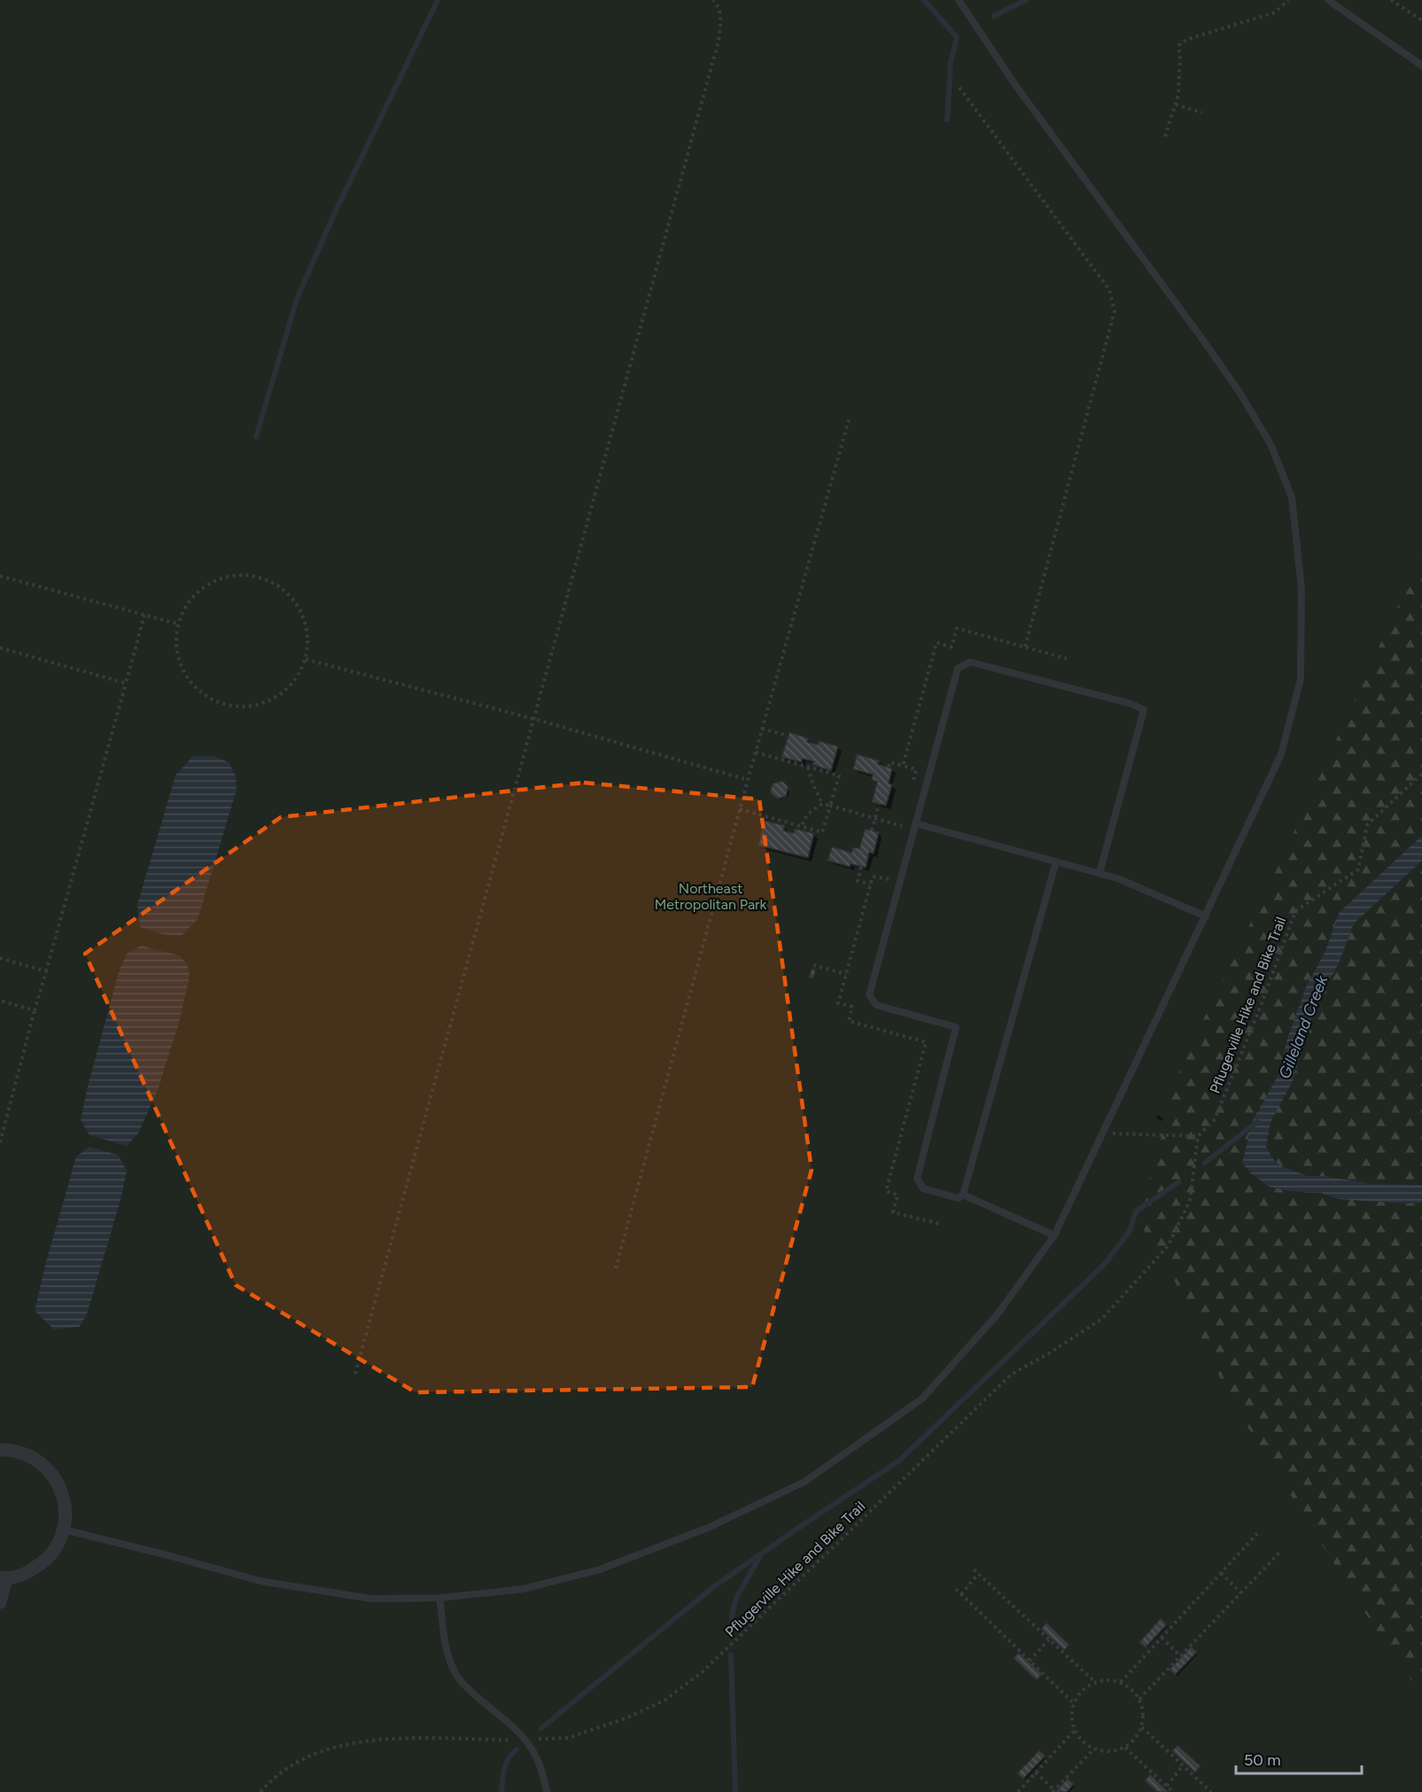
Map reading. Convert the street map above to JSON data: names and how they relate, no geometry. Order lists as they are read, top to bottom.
{
  "streets": {
    "path": ["Pflugerville Hike and Bike Trail"]
  },
  "water": ["Gilleland Creek"],
  "parks": ["Northeast Metropolitan Park"],
  "scale_bar": "50 m"
}
